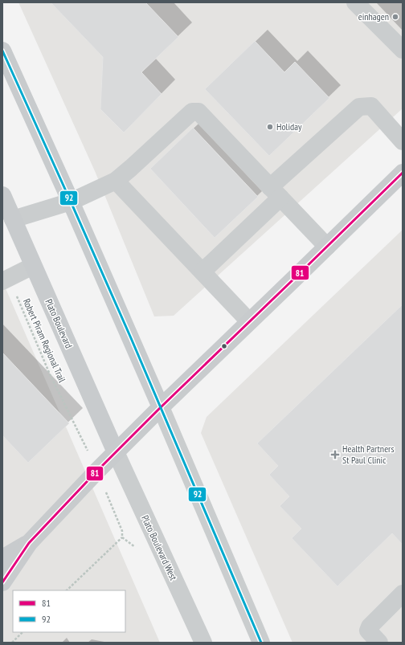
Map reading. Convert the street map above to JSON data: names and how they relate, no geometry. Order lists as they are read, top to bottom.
{
  "streets": {
    "main road": ["Plato Boulevard"],
    "street": ["Plato Boulevard West"],
    "path": ["Robert Piram Regional Trail"]
  },
  "crossings": [
    ["Plato Boulevard", "Plato Boulevard West"]
  ],
  "places": {
    "other": ["einhagen", "Holiday"],
    "health": ["Health Partners St Paul Clinic"]
  },
  "lines": ["transit line 92", "transit line 81"],
  "legend": ["81", "92"]
}
